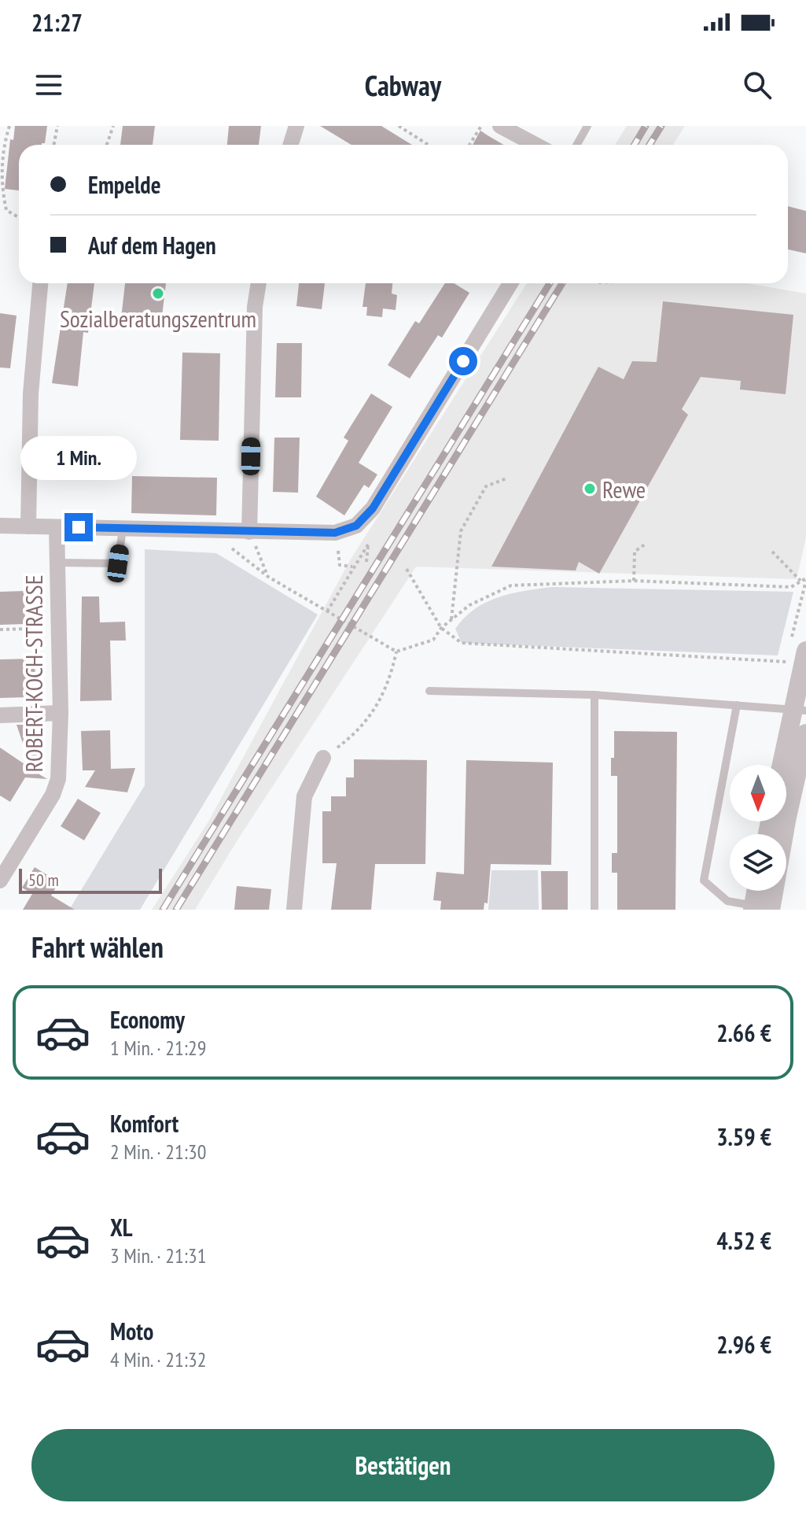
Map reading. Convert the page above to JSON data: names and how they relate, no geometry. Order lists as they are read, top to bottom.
{
  "streets": {
    "street": ["ROBERT-KOCH-STRASSE"]
  },
  "places": ["Sozialberatungszentrum", "Rewe"],
  "scale_bar": "50 m",
  "north": "bottom",
  "page": {
    "status": "21:27",
    "header": "Cabway",
    "banner": ["Empelde", "Auf dem Hagen"],
    "bubble": "1 Min.",
    "scale": "50 m",
    "heading": "Fahrt wählen",
    "list": [
      {
        "name": "Economy",
        "note": "1 Min. · 21:29",
        "value": "2.66 €"
      },
      {
        "name": "Komfort",
        "note": "2 Min. · 21:30",
        "value": "3.59 €"
      },
      {
        "name": "XL",
        "note": "3 Min. · 21:31",
        "value": "4.52 €"
      },
      {
        "name": "Moto",
        "note": "4 Min. · 21:32",
        "value": "2.96 €"
      }
    ],
    "buttons": "Bestätigen"
  }
}
